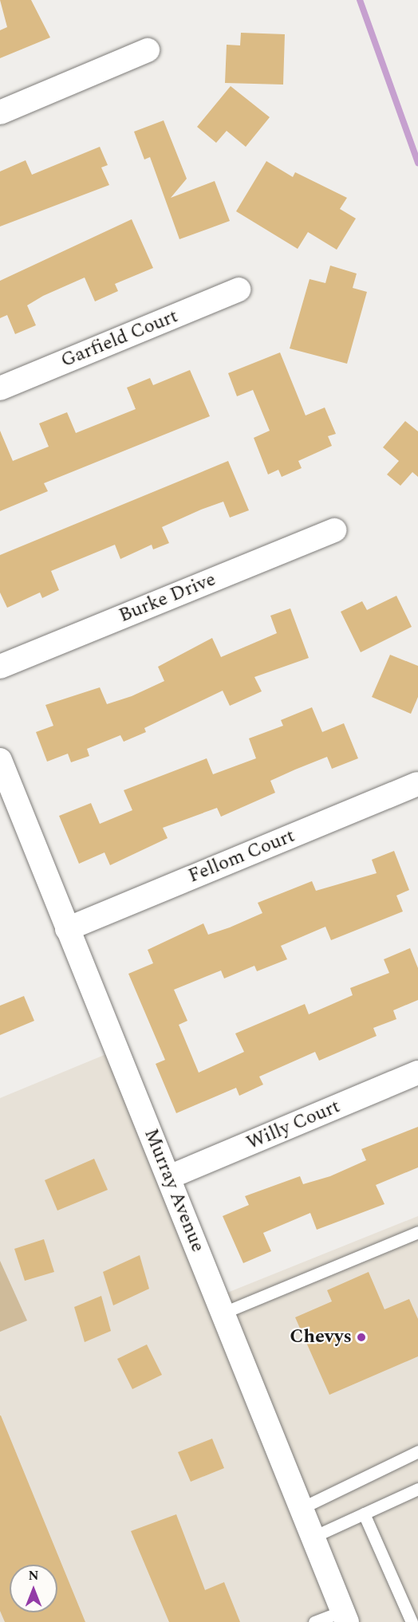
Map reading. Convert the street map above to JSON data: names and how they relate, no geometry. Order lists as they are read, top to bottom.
{
  "streets": {
    "street": [
      "Garfield Court",
      "Burke Drive",
      "Fellom Court",
      "Willy Court",
      "Murray Avenue"
    ]
  },
  "crossings": [
    ["Fellom Court", "Murray Avenue"],
    ["Willy Court", "Murray Avenue"]
  ],
  "places": ["Chevys"],
  "north": "top"
}
